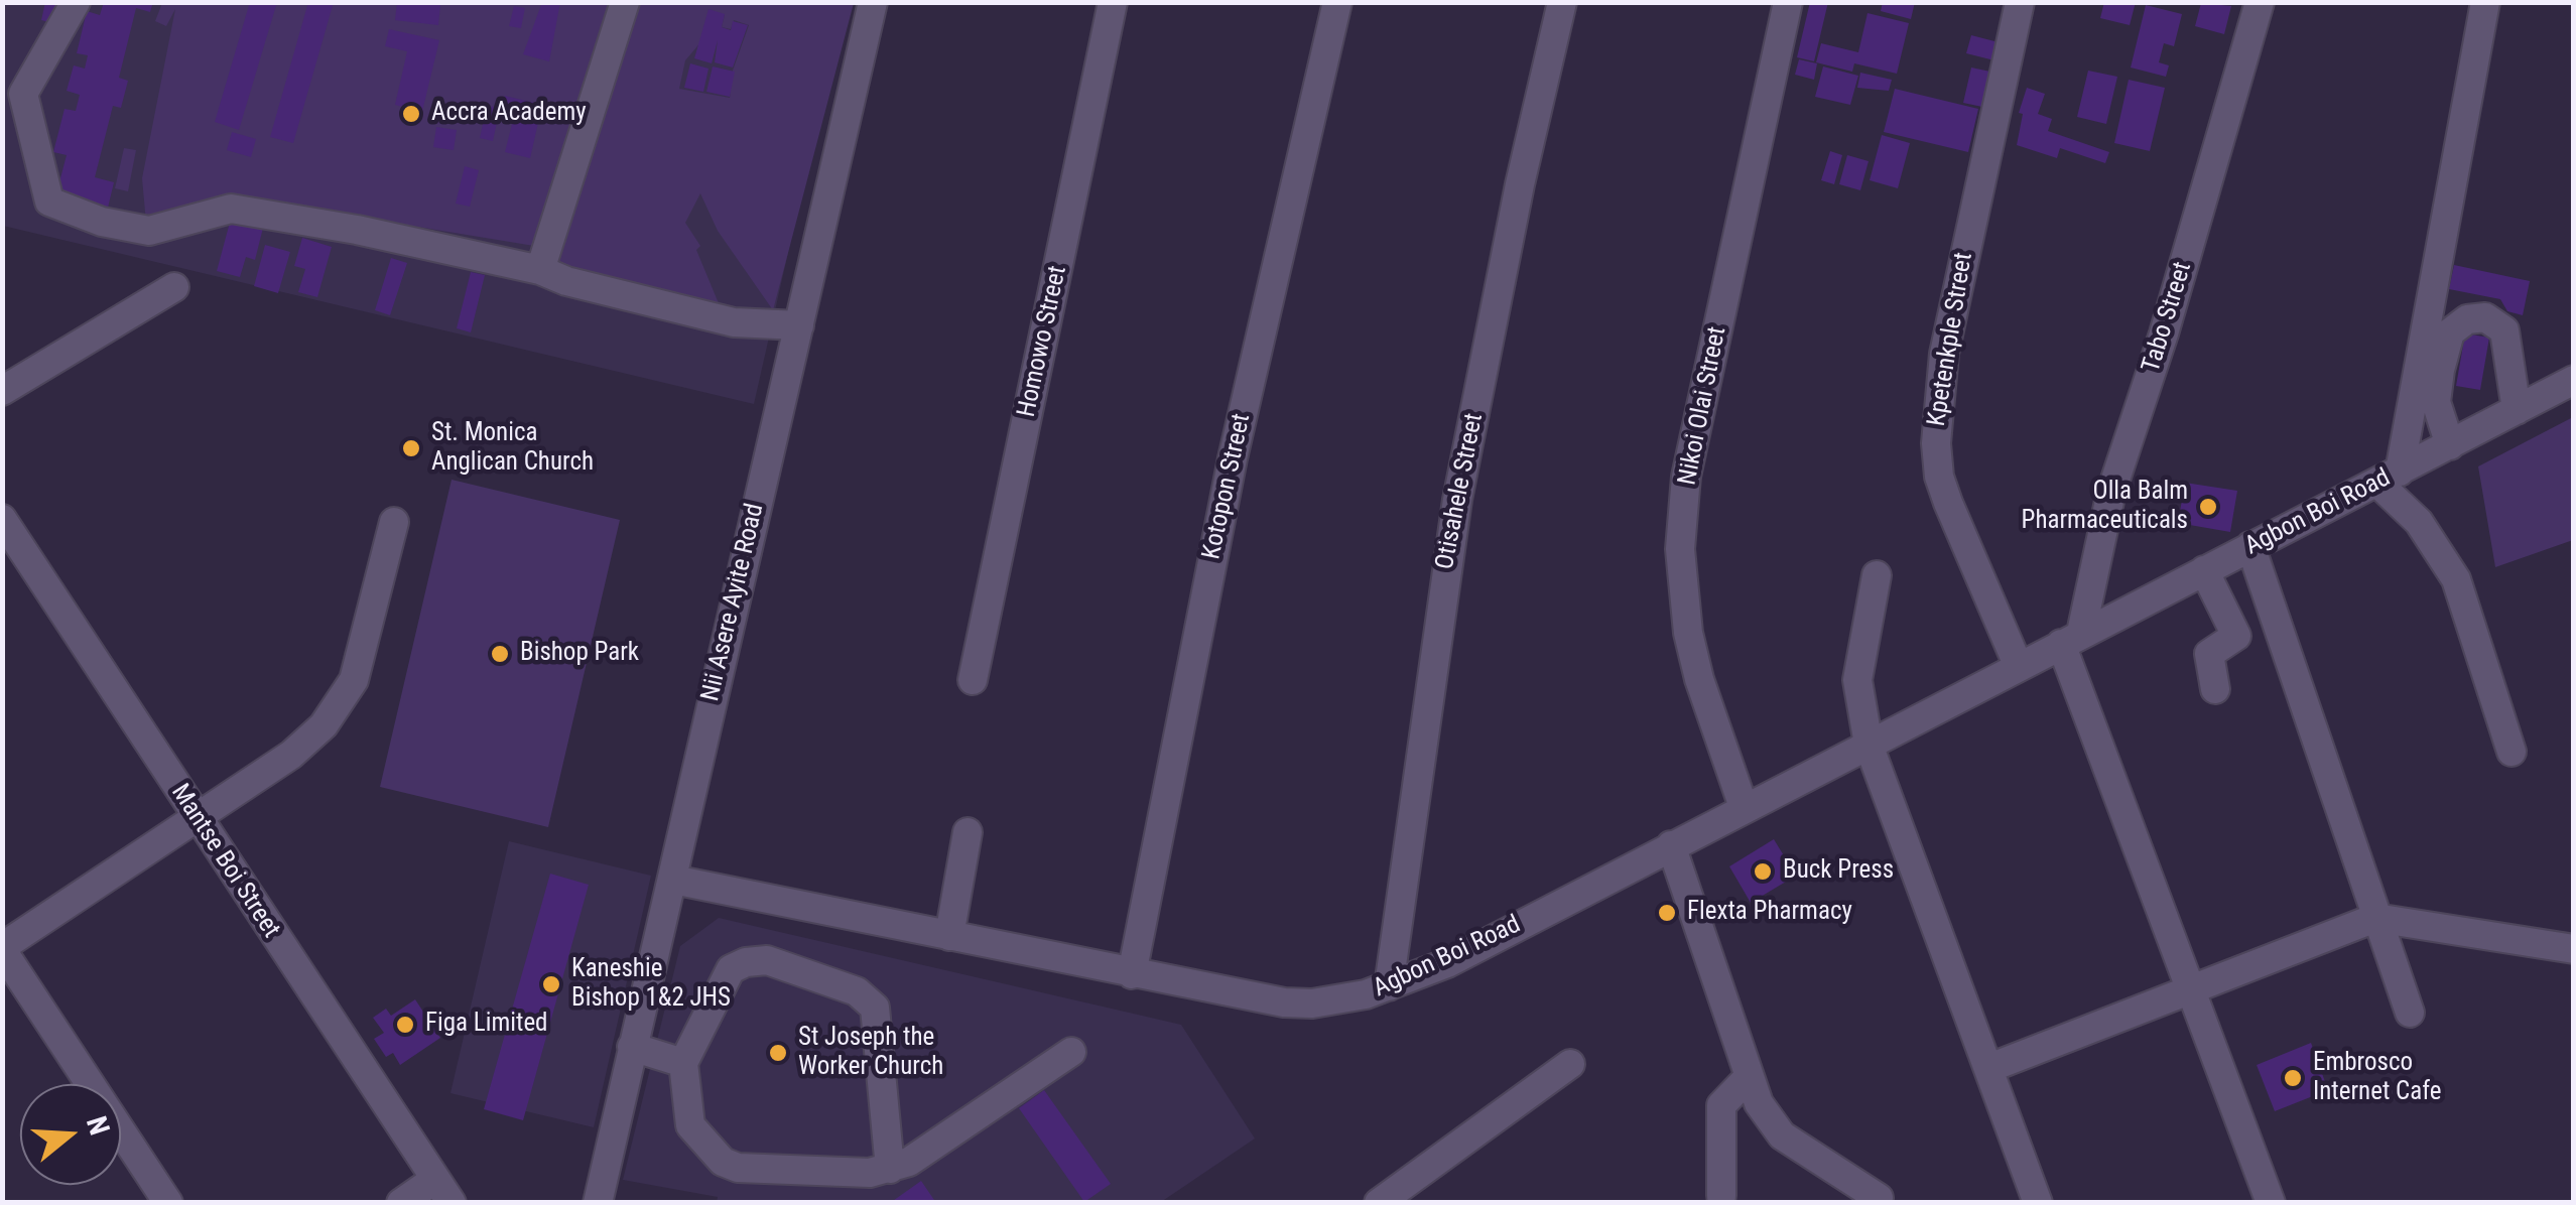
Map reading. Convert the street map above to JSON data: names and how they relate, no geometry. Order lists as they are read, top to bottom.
{
  "streets": {
    "street": [
      "Tabo Street",
      "Kpetenkple Street",
      "Homowo Street",
      "Nikoi Olai Street",
      "Kotopon Street",
      "Otisahele Street",
      "Agbon Boi Road",
      "Nii Asere Ayite Road",
      "Mantse Boi Street"
    ]
  },
  "crossings": [
    ["Tabo Street", "Agbon Boi Road"],
    ["Kpetenkple Street", "Agbon Boi Road"],
    ["Nikoi Olai Street", "Agbon Boi Road"],
    ["Kotopon Street", "Agbon Boi Road"],
    ["Otisahele Street", "Agbon Boi Road"],
    ["Agbon Boi Road", "Nii Asere Ayite Road"]
  ],
  "places": [
    "Accra Academy",
    "St. Monica Anglican Church",
    "Olla Balm Pharmaceuticals",
    "Bishop Park",
    "Buck Press",
    "Flexta Pharmacy",
    "Kaneshie Bishop 1&2 JHS",
    "Figa Limited",
    "St Joseph the Worker Church",
    "Embrosco Internet Cafe"
  ],
  "north": "right"
}
